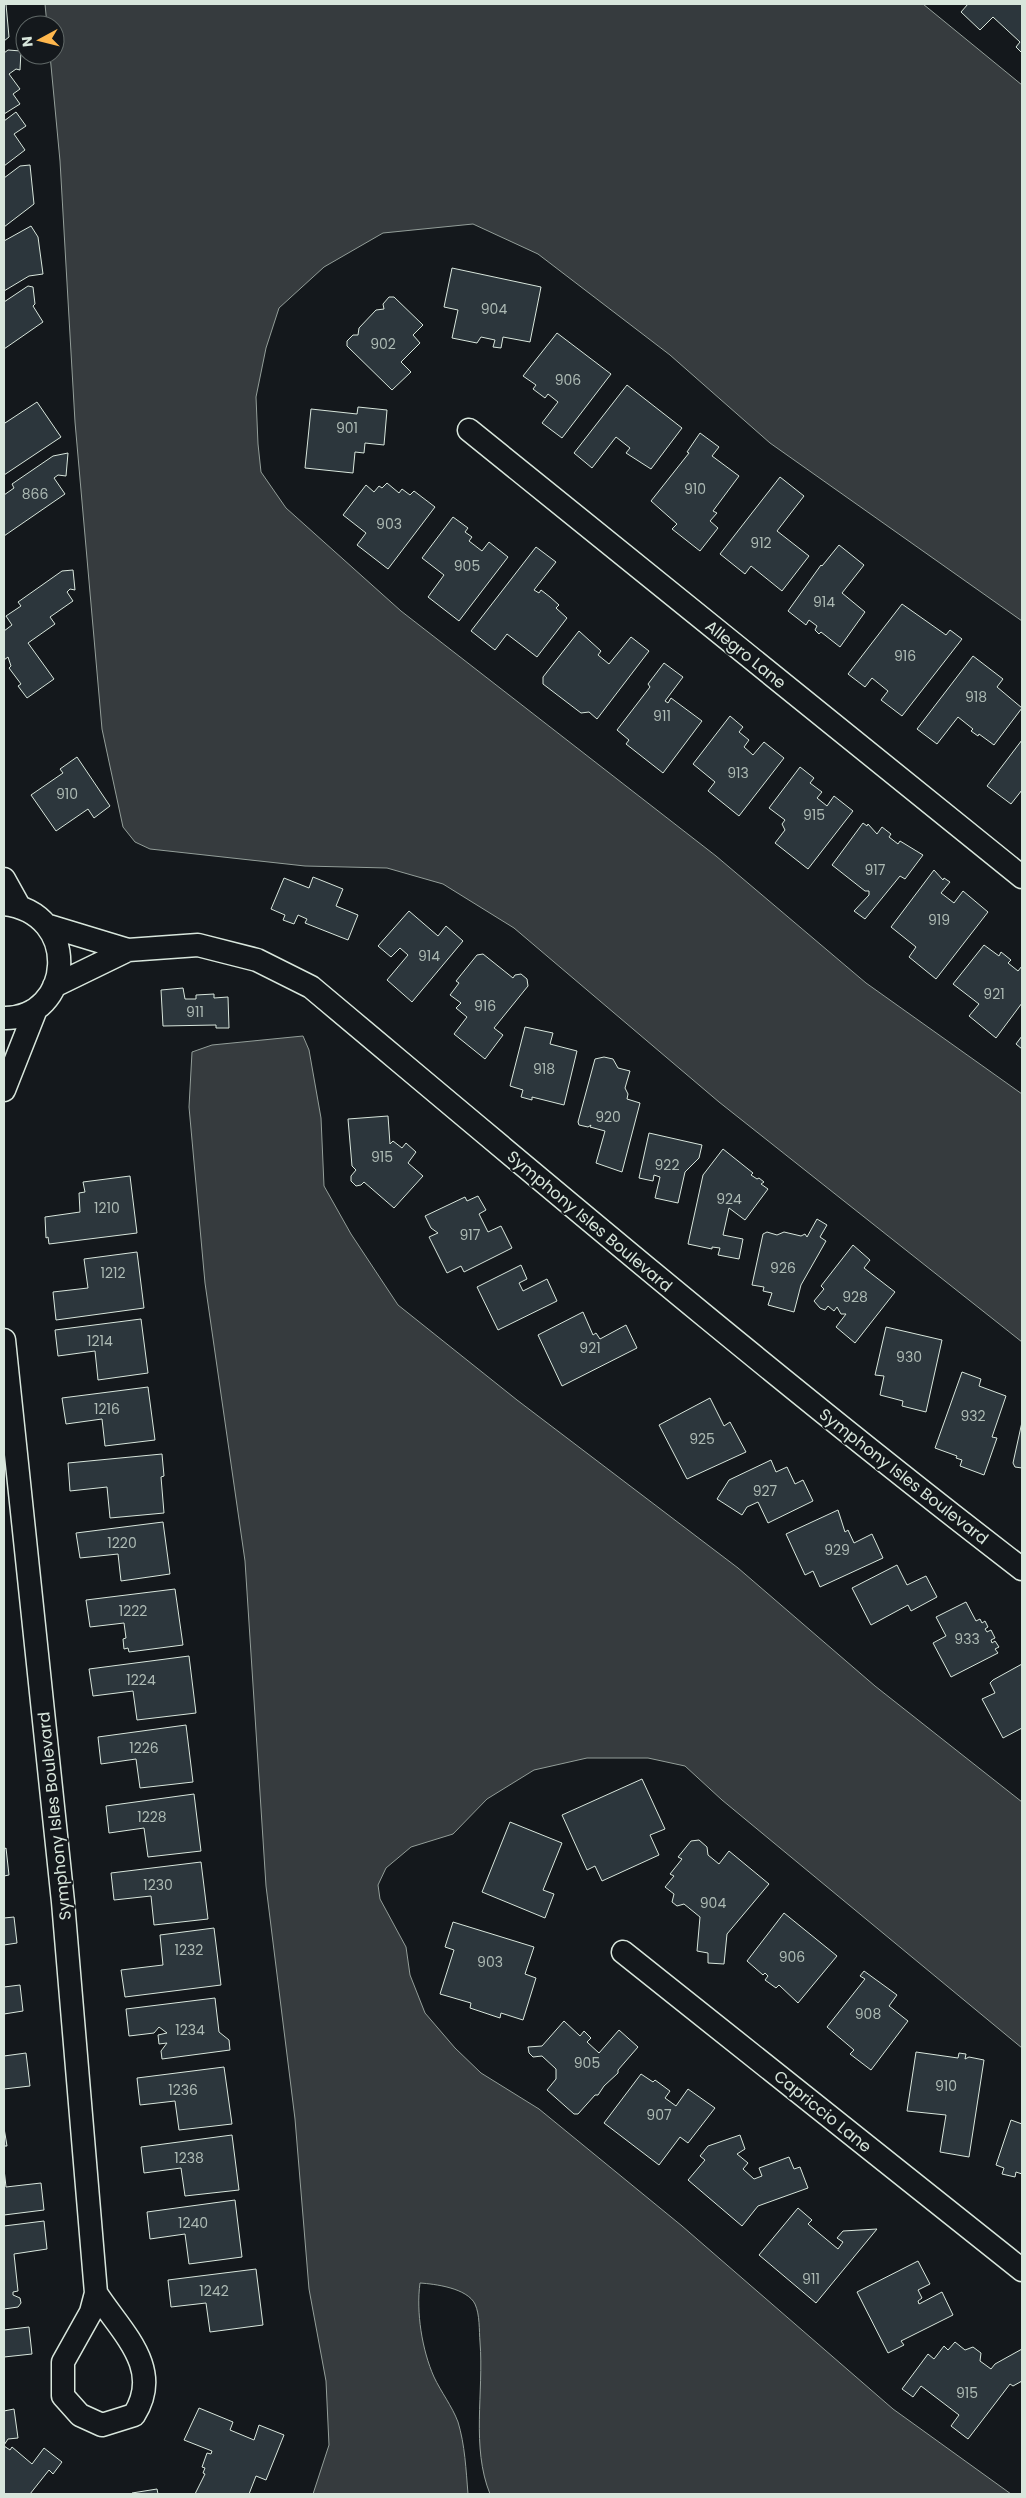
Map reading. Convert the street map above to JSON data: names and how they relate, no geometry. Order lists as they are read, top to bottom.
{
  "streets": {
    "street": ["Allegro Lane", "Symphony Isles Boulevard", "Capriccio Lane"]
  },
  "house_numbers": [
    "904",
    "902",
    "906",
    "901",
    "910",
    "866",
    "903",
    "912",
    "905",
    "914",
    "916",
    "918",
    "911",
    "913",
    "910",
    "915",
    "917",
    "919",
    "914",
    "921",
    "916",
    "911",
    "918",
    "920",
    "915",
    "922",
    "924",
    "1210",
    "917",
    "926",
    "1212",
    "928",
    "1214",
    "921",
    "930",
    "1216",
    "932",
    "925",
    "927",
    "1220",
    "929",
    "1222",
    "933",
    "1224",
    "1226",
    "1228",
    "1230",
    "904",
    "1232",
    "906",
    "903",
    "908",
    "1234",
    "905",
    "910",
    "1236",
    "907",
    "1238",
    "1240",
    "911",
    "1242",
    "915"
  ],
  "north": "left"
}
